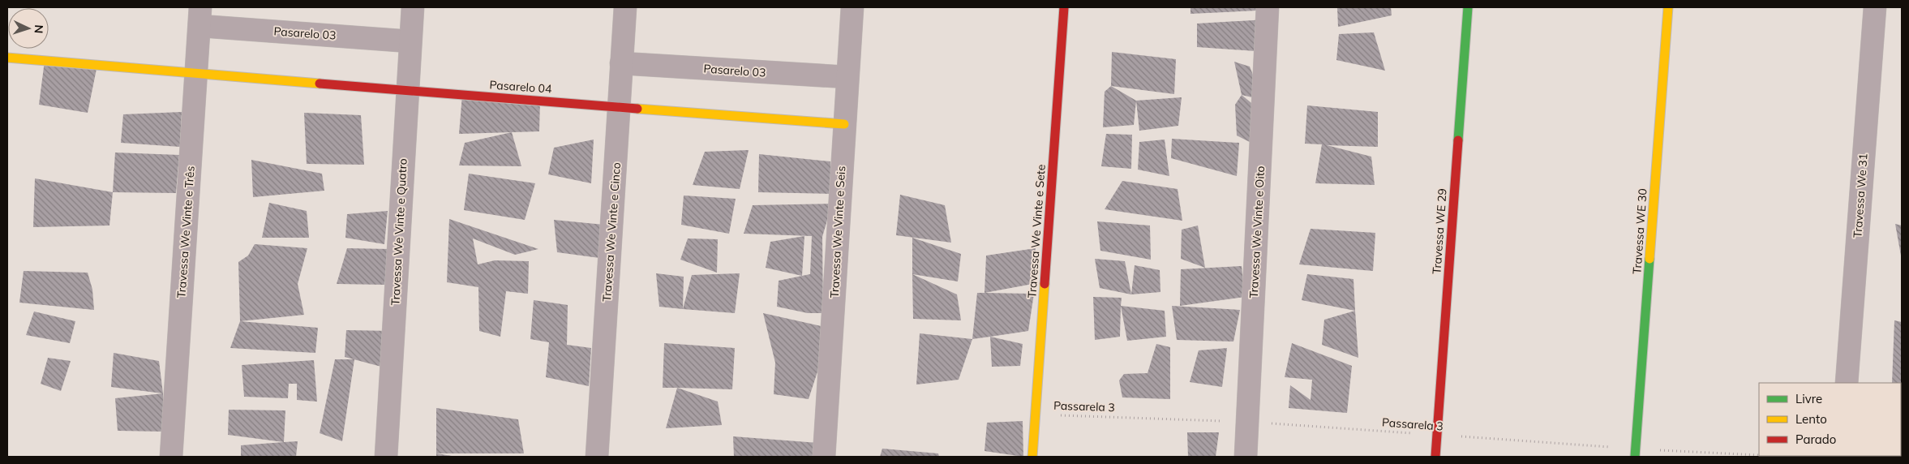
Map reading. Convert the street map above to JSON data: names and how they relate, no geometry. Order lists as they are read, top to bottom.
{
  "streets": {
    "street": [
      "Pasarelo 03",
      "Pasarelo 04",
      "Travessa We 31",
      "Travessa We Vinte e Sete",
      "Travessa WE 29",
      "Travessa WE 30",
      "Travessa We Vinte e Três",
      "Travessa We Vinte e Quatro",
      "Travessa We Vinte e Cinco",
      "Travessa We Vinte e Seis",
      "Travessa We Vinte e Oito"
    ],
    "path": ["Passarela 3"]
  },
  "crossings": [
    ["Pasarelo 03", "Travessa We Vinte e Três"],
    ["Pasarelo 03", "Travessa We Vinte e Quatro"],
    ["Pasarelo 03", "Travessa We Vinte e Cinco"],
    ["Pasarelo 03", "Travessa We Vinte e Seis"],
    ["Pasarelo 04", "Travessa We Vinte e Três"],
    ["Pasarelo 04", "Travessa We Vinte e Quatro"],
    ["Pasarelo 04", "Travessa We Vinte e Cinco"],
    ["Pasarelo 04", "Travessa We Vinte e Seis"],
    ["Travessa We Vinte e Sete", "Passarela 3"],
    ["Travessa WE 29", "Passarela 3"],
    ["Travessa WE 30", "Passarela 3"],
    ["Travessa We Vinte e Oito", "Passarela 3"]
  ],
  "legend": ["Livre", "Lento", "Parado"],
  "north": "right"
}
